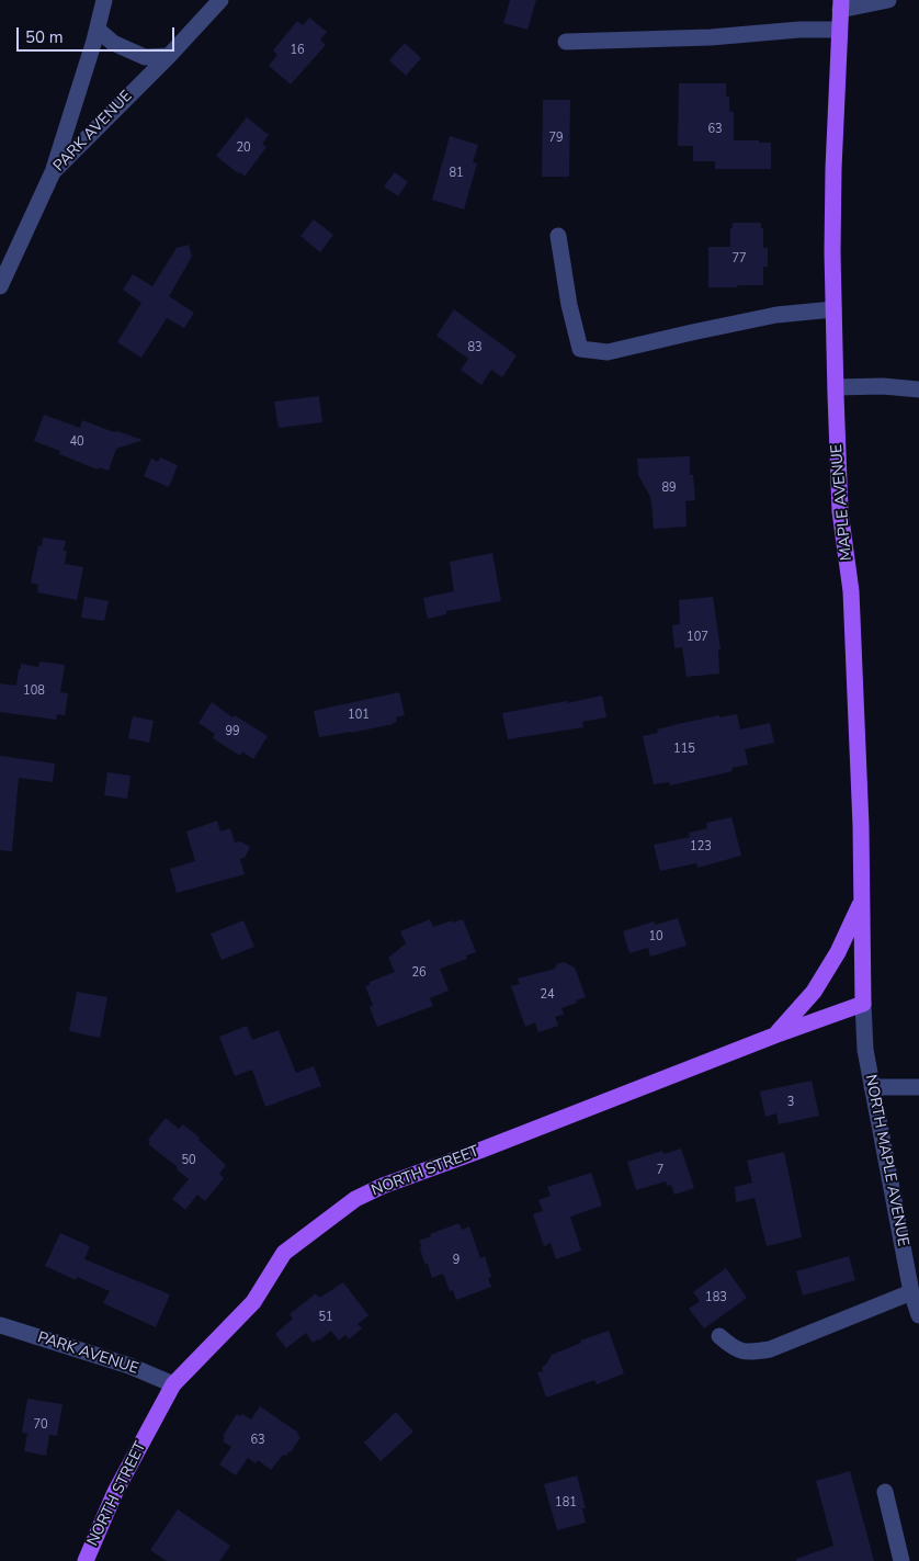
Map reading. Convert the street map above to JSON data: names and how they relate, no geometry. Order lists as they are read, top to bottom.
{
  "streets": {
    "main road": ["MAPLE AVENUE", "NORTH STREET"],
    "street": ["PARK AVENUE", "NORTH MAPLE AVENUE"]
  },
  "crossings": [
    ["PARK AVENUE", "NORTH STREET"],
    ["MAPLE AVENUE", "NORTH MAPLE AVENUE"],
    ["MAPLE AVENUE", "NORTH STREET"],
    ["NORTH MAPLE AVENUE", "NORTH STREET"]
  ],
  "house_numbers": [
    "16",
    "63",
    "79",
    "20",
    "81",
    "77",
    "83",
    "40",
    "89",
    "107",
    "108",
    "101",
    "99",
    "115",
    "123",
    "10",
    "26",
    "24",
    "3",
    "50",
    "7",
    "9",
    "183",
    "51",
    "70",
    "63",
    "181"
  ],
  "scale_bar": "50 m"
}
